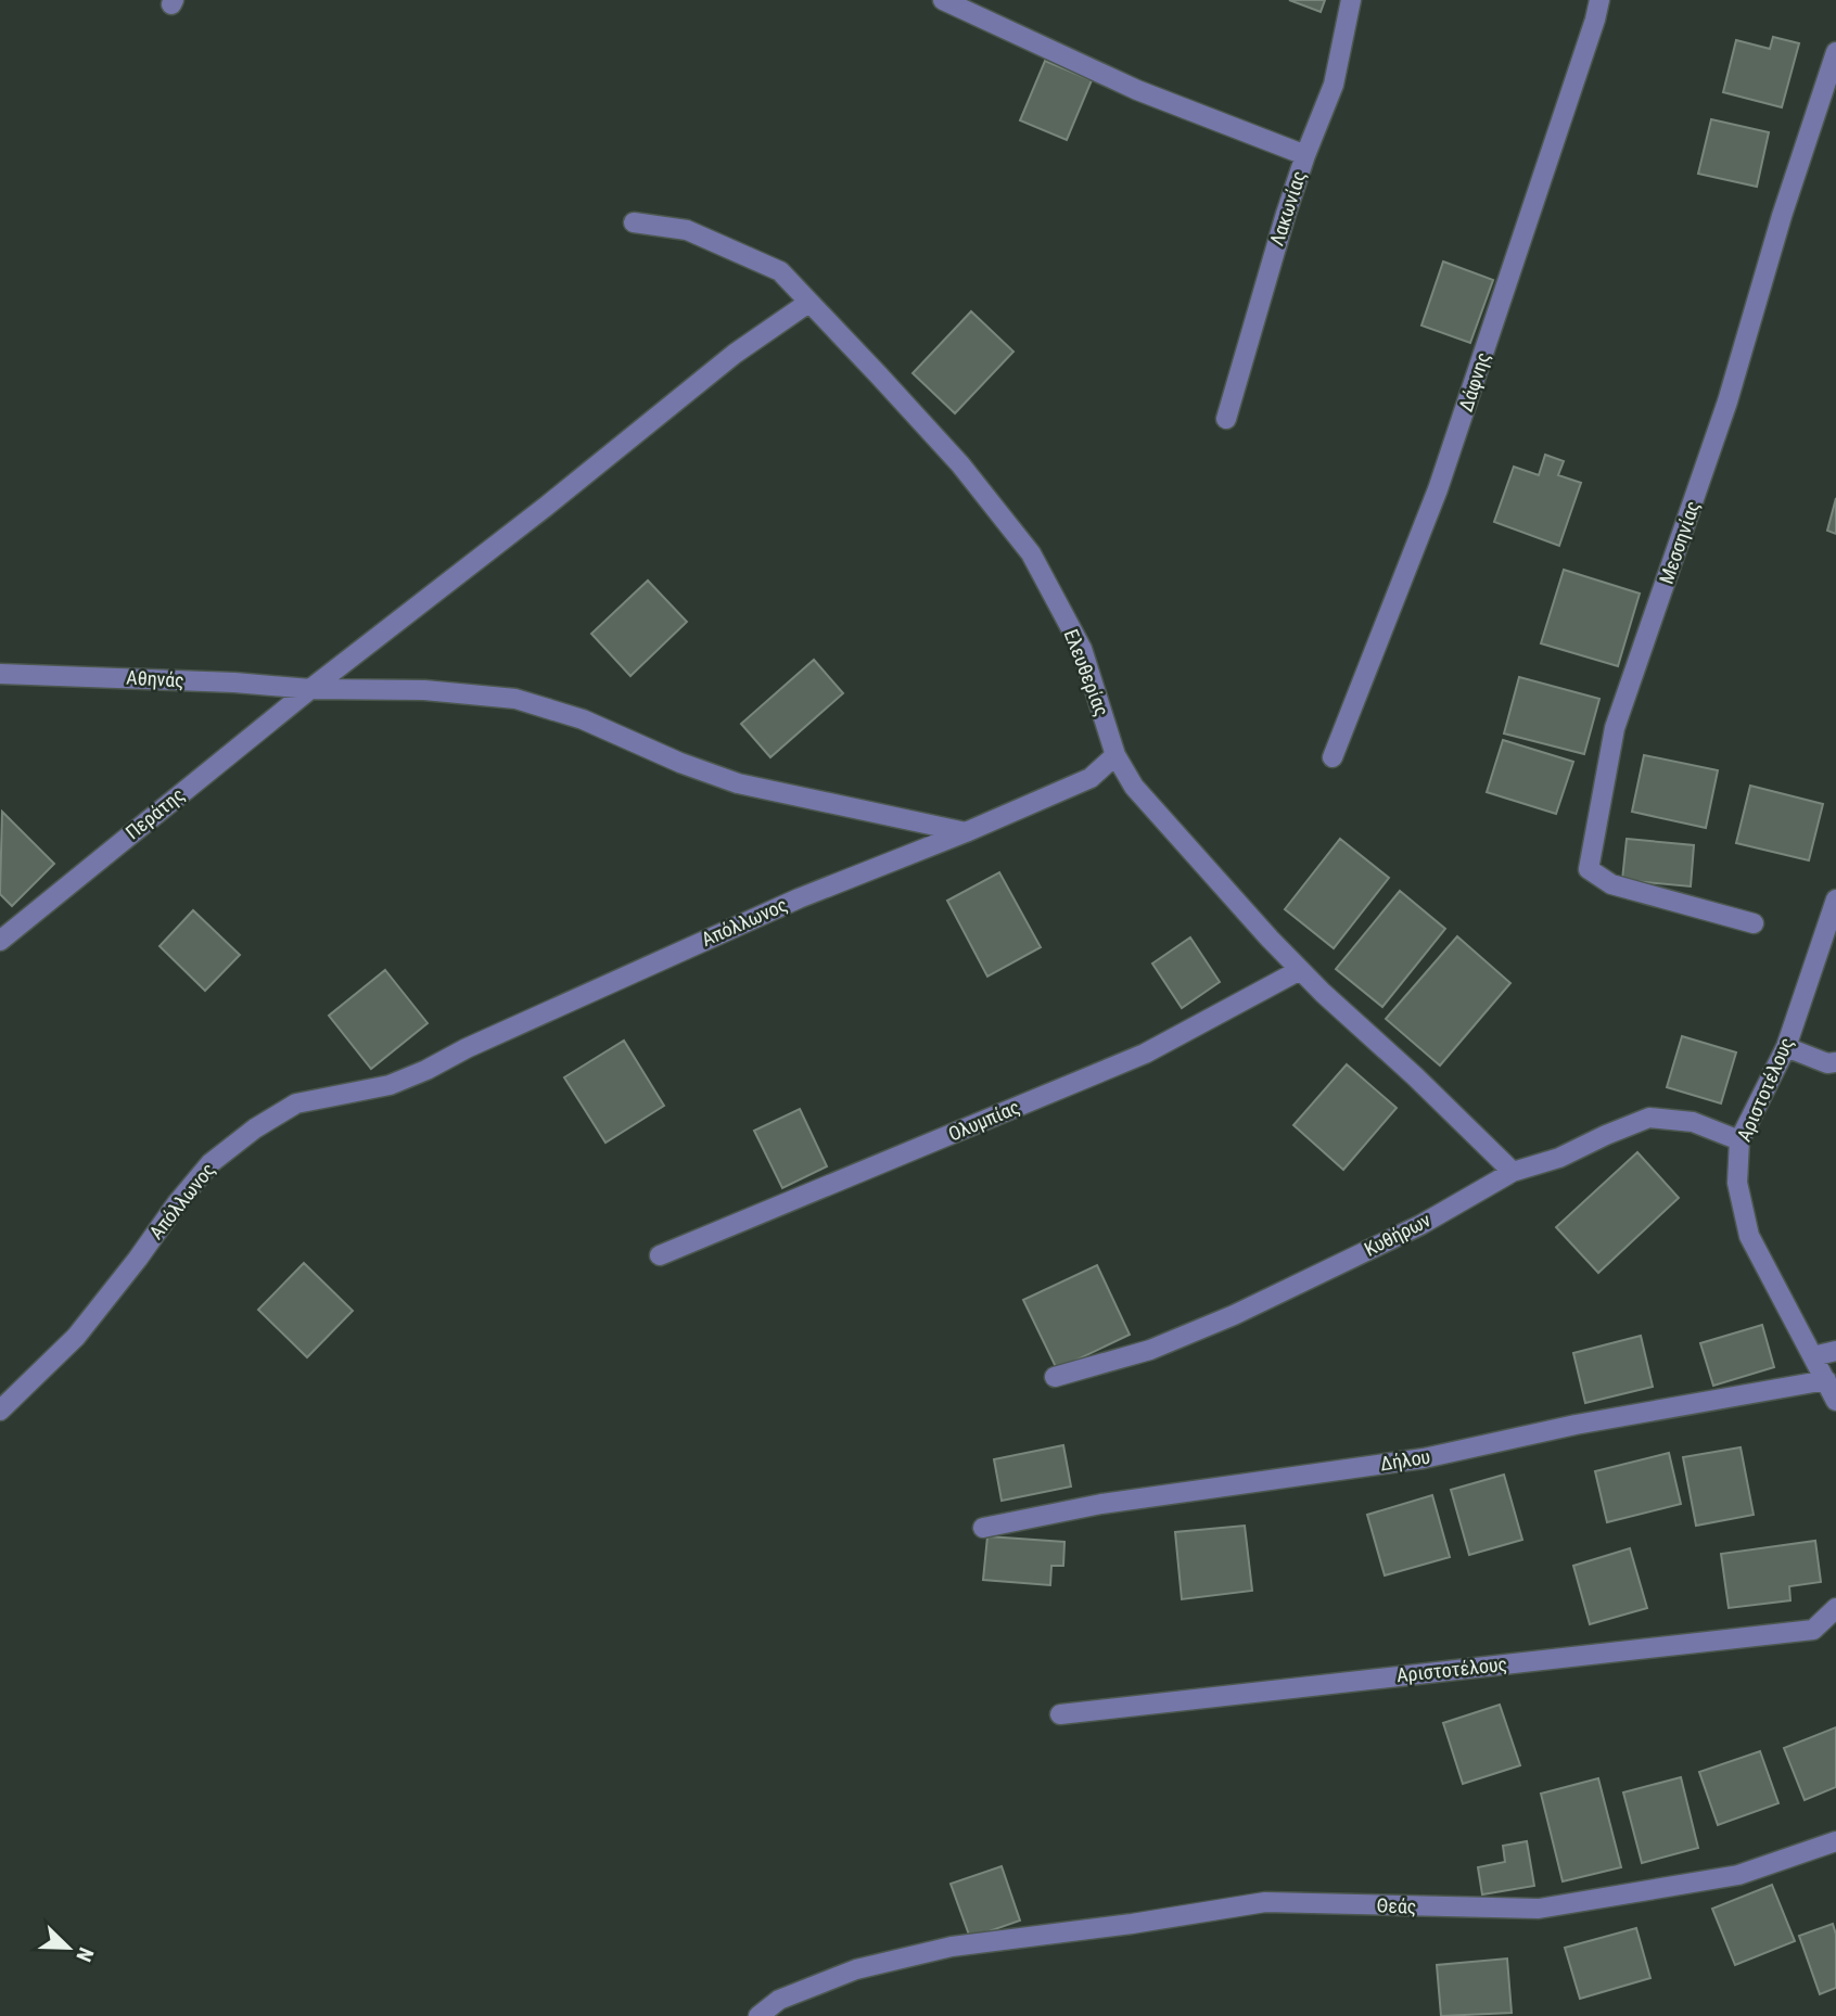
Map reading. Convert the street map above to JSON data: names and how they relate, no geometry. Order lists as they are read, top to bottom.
{
  "streets": {
    "street": [
      "Λακωνίας",
      "Δάφνης",
      "Μεσσηνίας",
      "Ελευθερίας",
      "Αθηνάς",
      "Περάτης",
      "Απόλλωνος",
      "Αριστοτέλους",
      "Ολυμπίας",
      "Κυθήρων",
      "Δήλου",
      "Θεάς"
    ]
  },
  "crossings": [
    ["Ελευθερίας", "Περάτης"],
    ["Ελευθερίας", "Απόλλωνος"],
    ["Ελευθερίας", "Ολυμπίας"],
    ["Ελευθερίας", "Κυθήρων"],
    ["Αθηνάς", "Περάτης"],
    ["Αριστοτέλους", "Κυθήρων"],
    ["Αριστοτέλους", "Δήλου"]
  ],
  "north": "bottom right"
}
